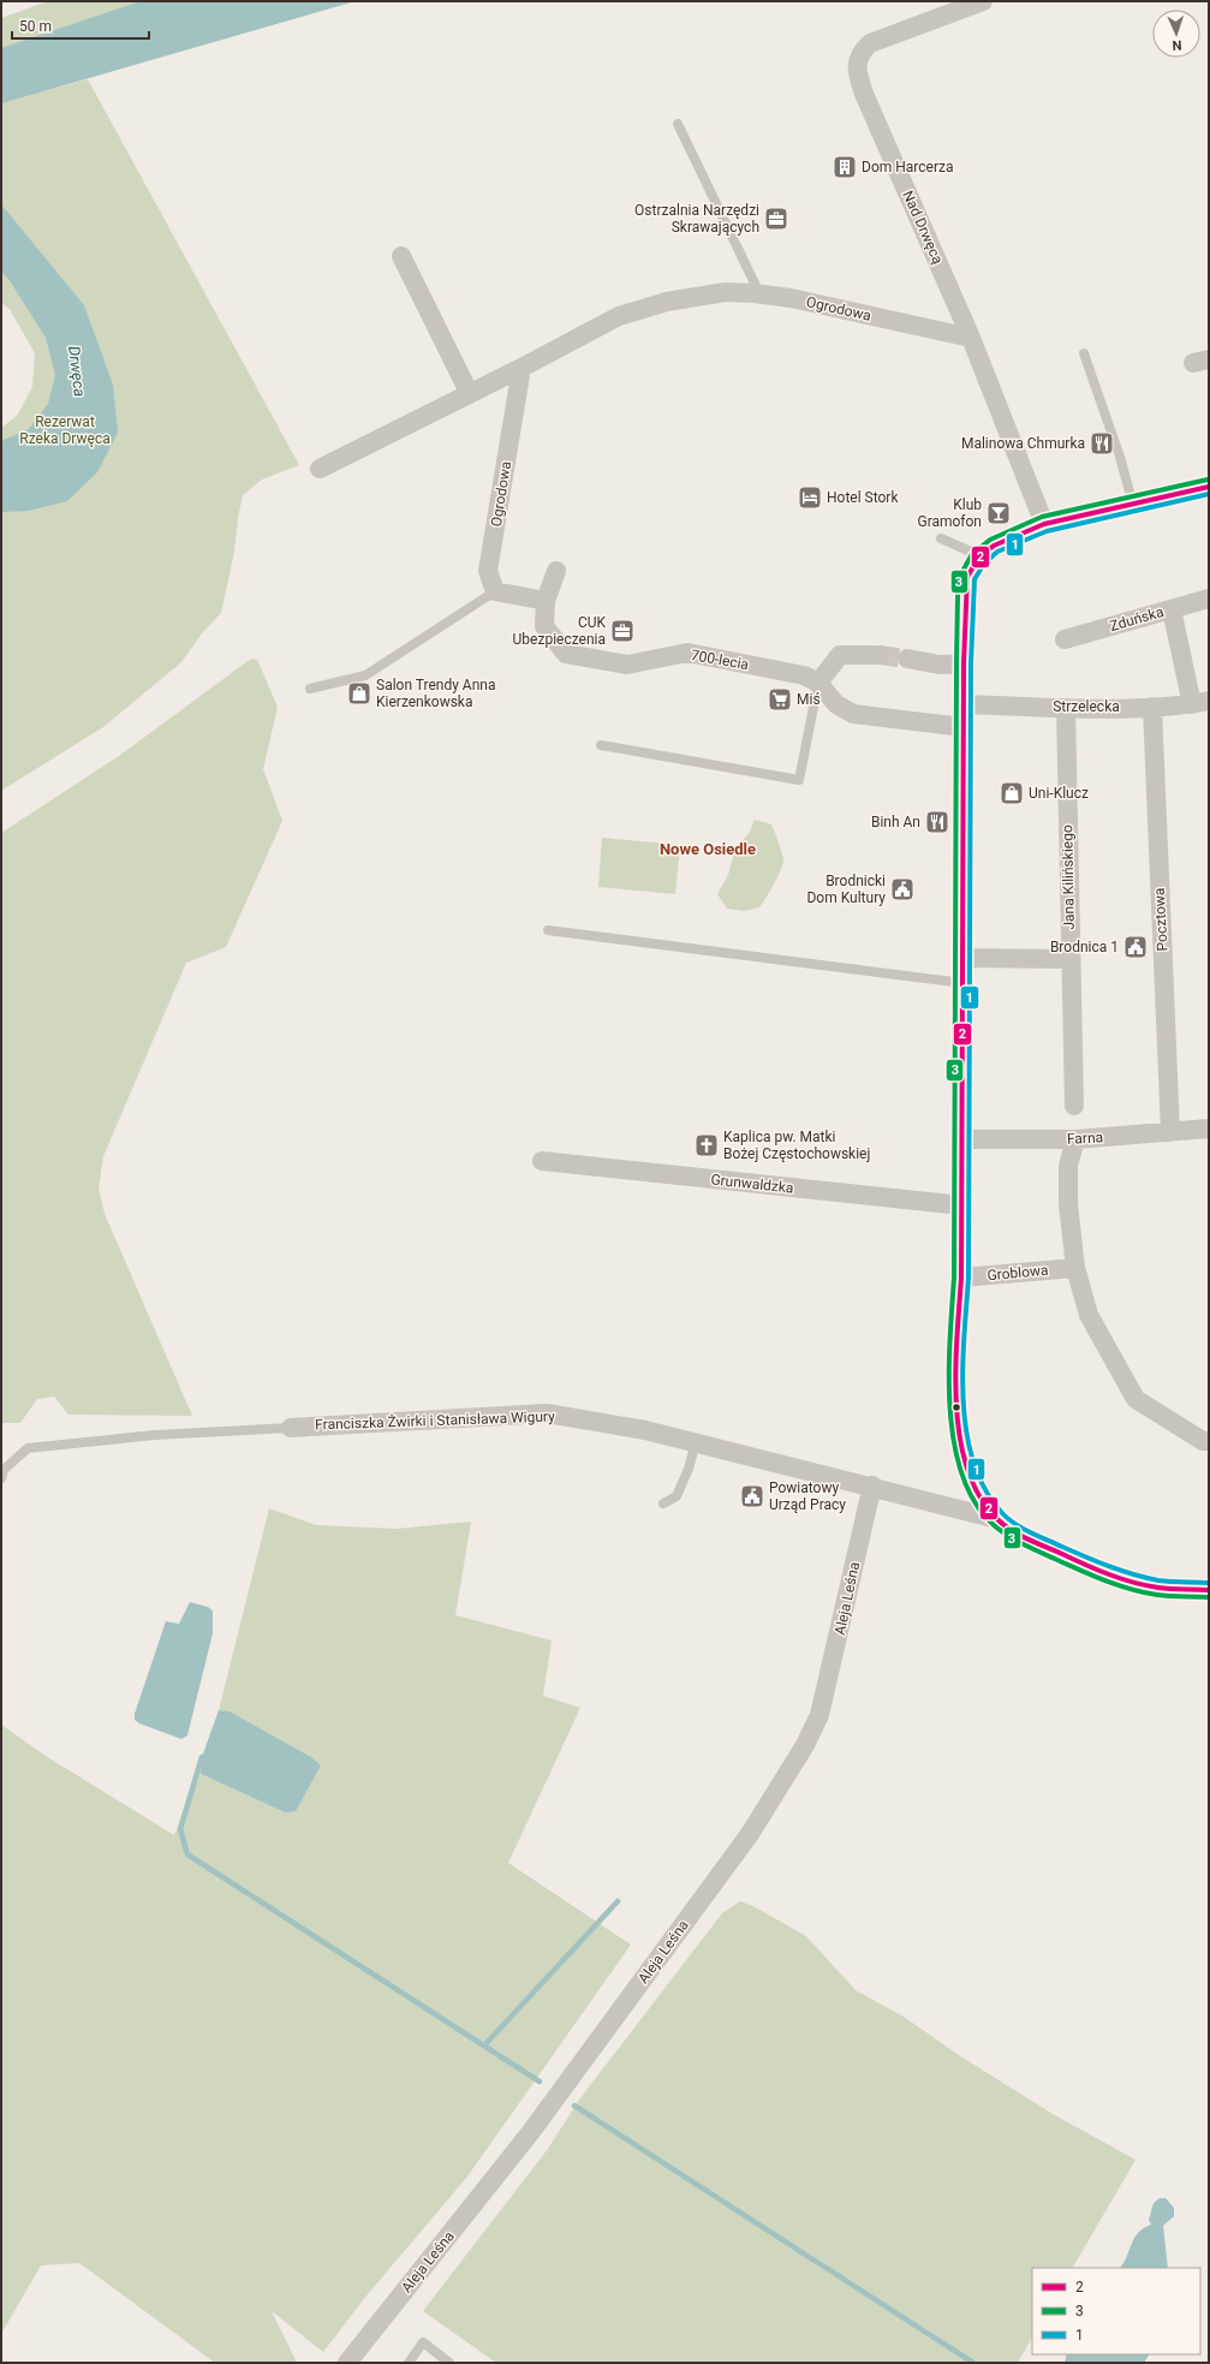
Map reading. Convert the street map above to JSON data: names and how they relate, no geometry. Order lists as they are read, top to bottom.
{
  "streets": {
    "street": [
      "Nad Drwęcą",
      "Ogrodowa",
      "Zduńska",
      "700-lecia",
      "Strzelecka",
      "Jana Kilińskiego",
      "Pocztowa",
      "Farna",
      "Grunwaldzka",
      "Groblowa",
      "Franciszka Żwirki i Stanisława Wigury",
      "Aleja Leśna"
    ]
  },
  "crossings": [
    ["Nad Drwęcą", "Ogrodowa"],
    ["Strzelecka", "Jana Kilińskiego"],
    ["Strzelecka", "Pocztowa"],
    ["Pocztowa", "Farna"],
    ["Franciszka Żwirki i Stanisława Wigury", "Aleja Leśna"]
  ],
  "districts": ["Nowe Osiedle"],
  "water": ["Drwęca"],
  "parks": ["Rezerwat Rzeka Drwęca"],
  "places": {
    "building": ["Dom Harcerza"],
    "office": ["Ostrzalnia Narzędzi Skrawających", "CUK Ubezpieczenia"],
    "restaurant": ["Malinowa Chmurka", "Binh An"],
    "hotel": ["Hotel Stork"],
    "bar": ["Klub Gramofon"],
    "shop": ["Salon Trendy Anna Kierzenkowska", "Uni-Klucz"],
    "supermarket": ["Miś"],
    "public building": ["Brodnicki Dom Kultury", "Brodnica 1", "Powiatowy Urząd Pracy"],
    "church": ["Kaplica pw. Matki Bożej Częstochowskiej"]
  },
  "lines": ["transit line 3", "transit line 2", "transit line 1"],
  "legend": ["2", "3", "1"],
  "scale_bar": "50 m",
  "north": "bottom"
}
